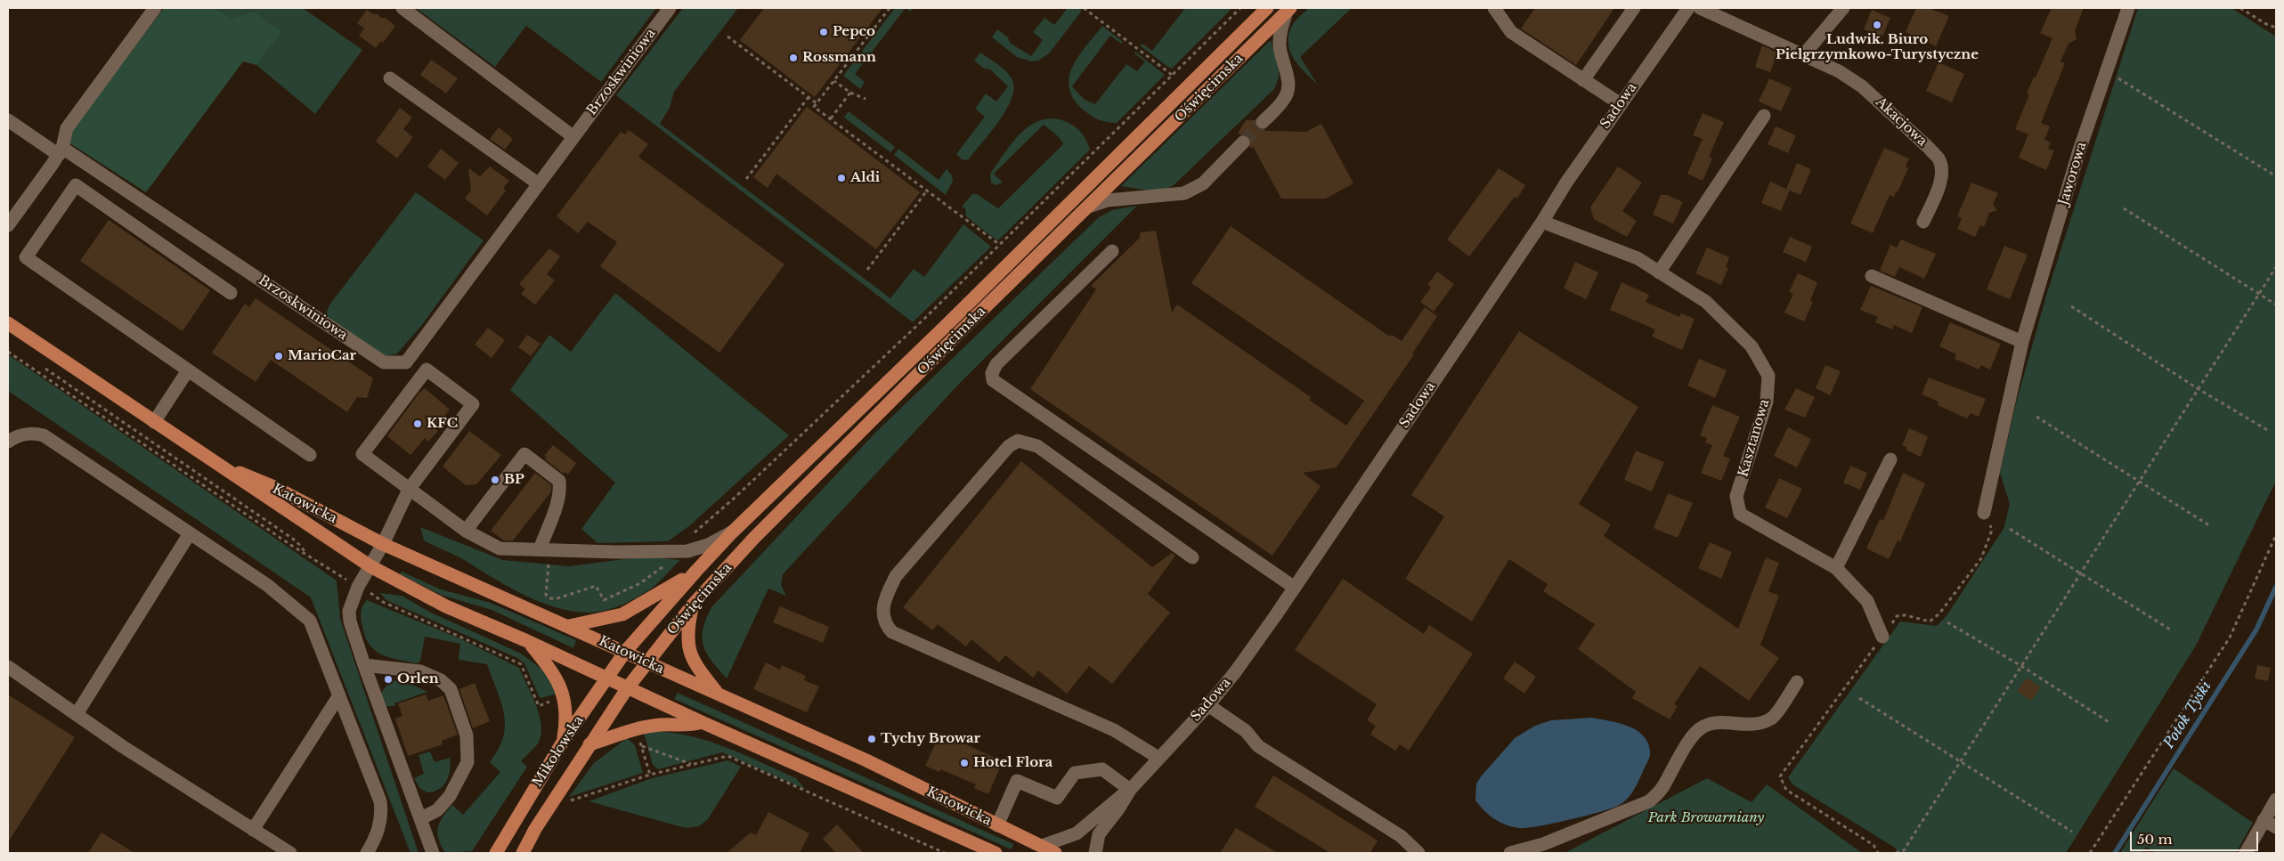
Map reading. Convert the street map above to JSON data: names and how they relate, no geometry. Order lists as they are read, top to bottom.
{
  "streets": {
    "main road": ["Oświęcimska", "Katowicka", "Mikołowska"],
    "street": [
      "Brzoskwiniowa",
      "Sadowa",
      "Akacjowa",
      "Jaworowa",
      "Kasztanowa"
    ]
  },
  "crossings": [
    ["Oświęcimska", "Katowicka"],
    ["Oświęcimska", "Mikołowska"],
    ["Sadowa", "Kasztanowa"],
    ["Sadowa", "Katowicka"],
    ["Katowicka", "Mikołowska"]
  ],
  "water": ["Potok Tyski"],
  "parks": ["Park Browarniany"],
  "places": [
    "Ludwik. Biuro Pielgrzymkowo-Turystyczne",
    "Pepco",
    "Rossmann",
    "Aldi",
    "MarioCar",
    "KFC",
    "BP",
    "Orlen",
    "Tychy Browar",
    "Hotel Flora"
  ],
  "scale_bar": "50 m"
}
